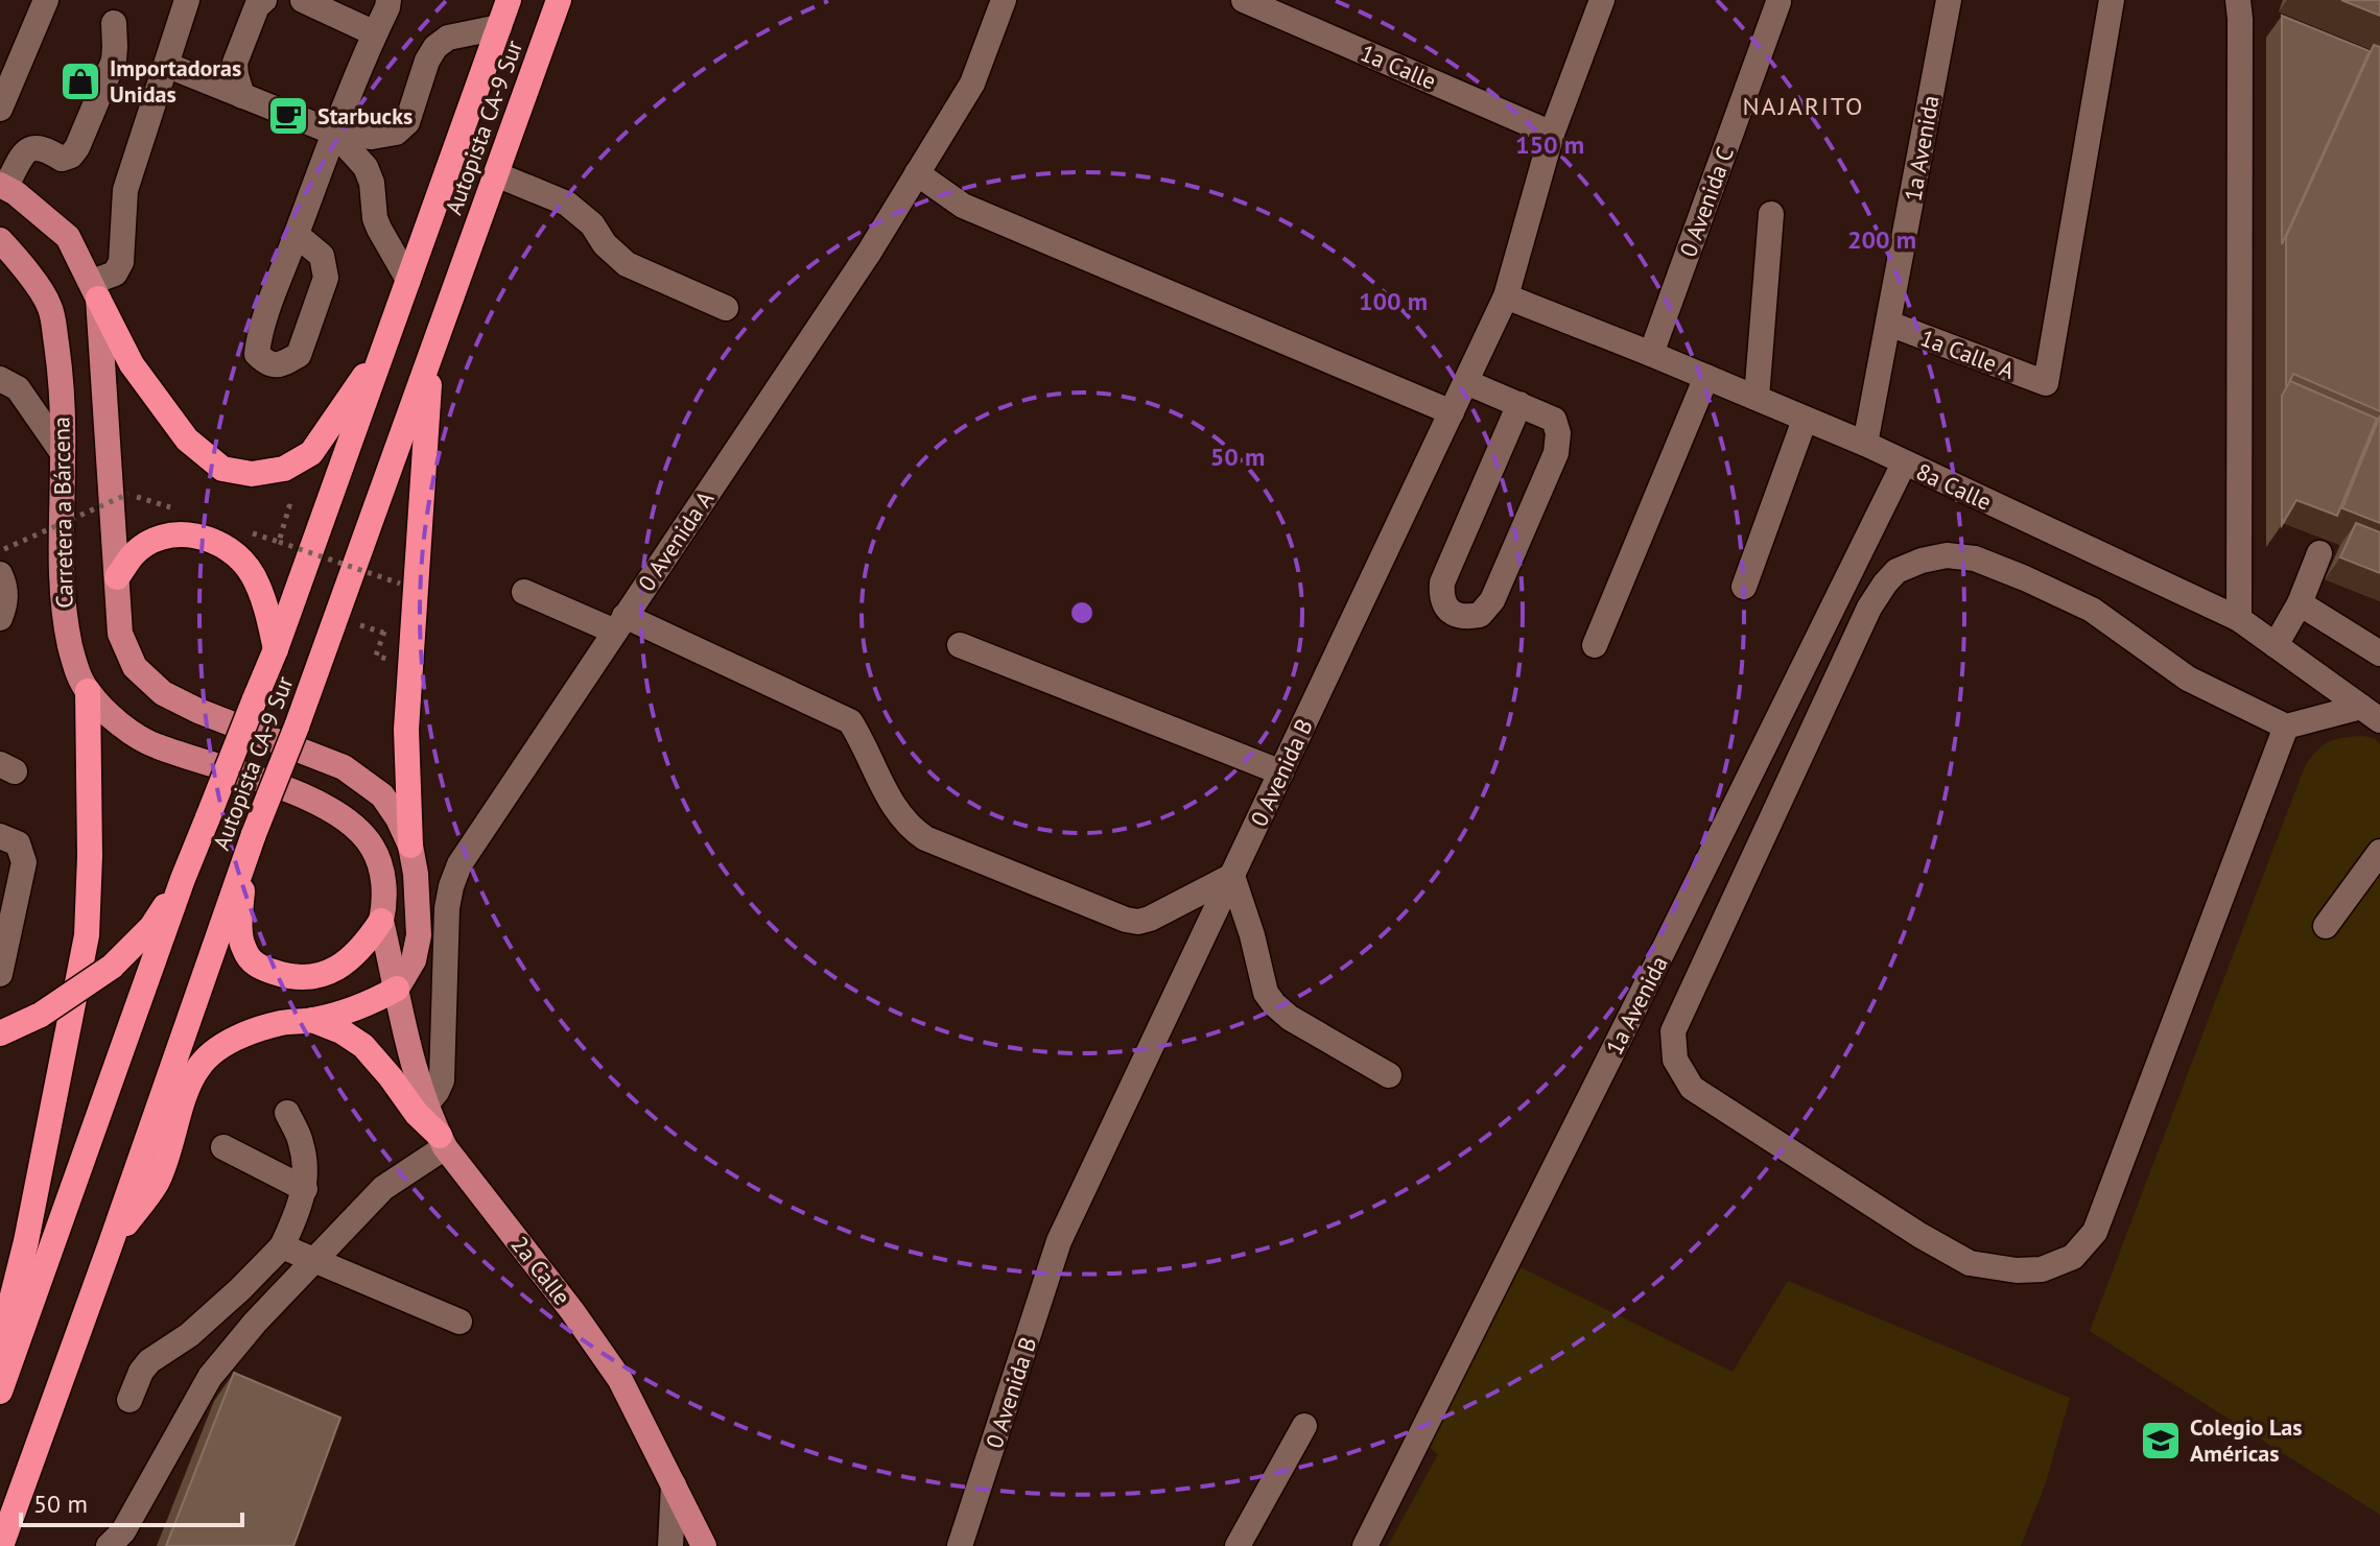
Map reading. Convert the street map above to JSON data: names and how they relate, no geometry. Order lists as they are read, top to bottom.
{
  "streets": {
    "highway": ["Autopista CA-9 Sur"],
    "main road": ["Carretera a Bárcena", "2a Calle"],
    "street": [
      "1a Calle",
      "1a Avenida",
      "0 Avenida C",
      "1a Calle A",
      "8a Calle",
      "0 Avenida A",
      "0 Avenida B"
    ]
  },
  "crossings": [
    ["1a Calle", "0 Avenida B"],
    ["1a Avenida", "1a Calle A"],
    ["1a Avenida", "8a Calle"],
    ["0 Avenida C", "8a Calle"],
    ["8a Calle", "0 Avenida B"],
    ["Carretera a Bárcena", "2a Calle"],
    ["0 Avenida A", "2a Calle"]
  ],
  "districts": ["NAJARITO"],
  "places": {
    "shop": ["Importadoras Unidas"],
    "cafe": ["Starbucks"],
    "school or university": ["Colegio Las Américas"]
  },
  "scale_bar": "50 m",
  "rings": [
    "150 m",
    "200 m",
    "100 m",
    "50 m"
  ]
}
